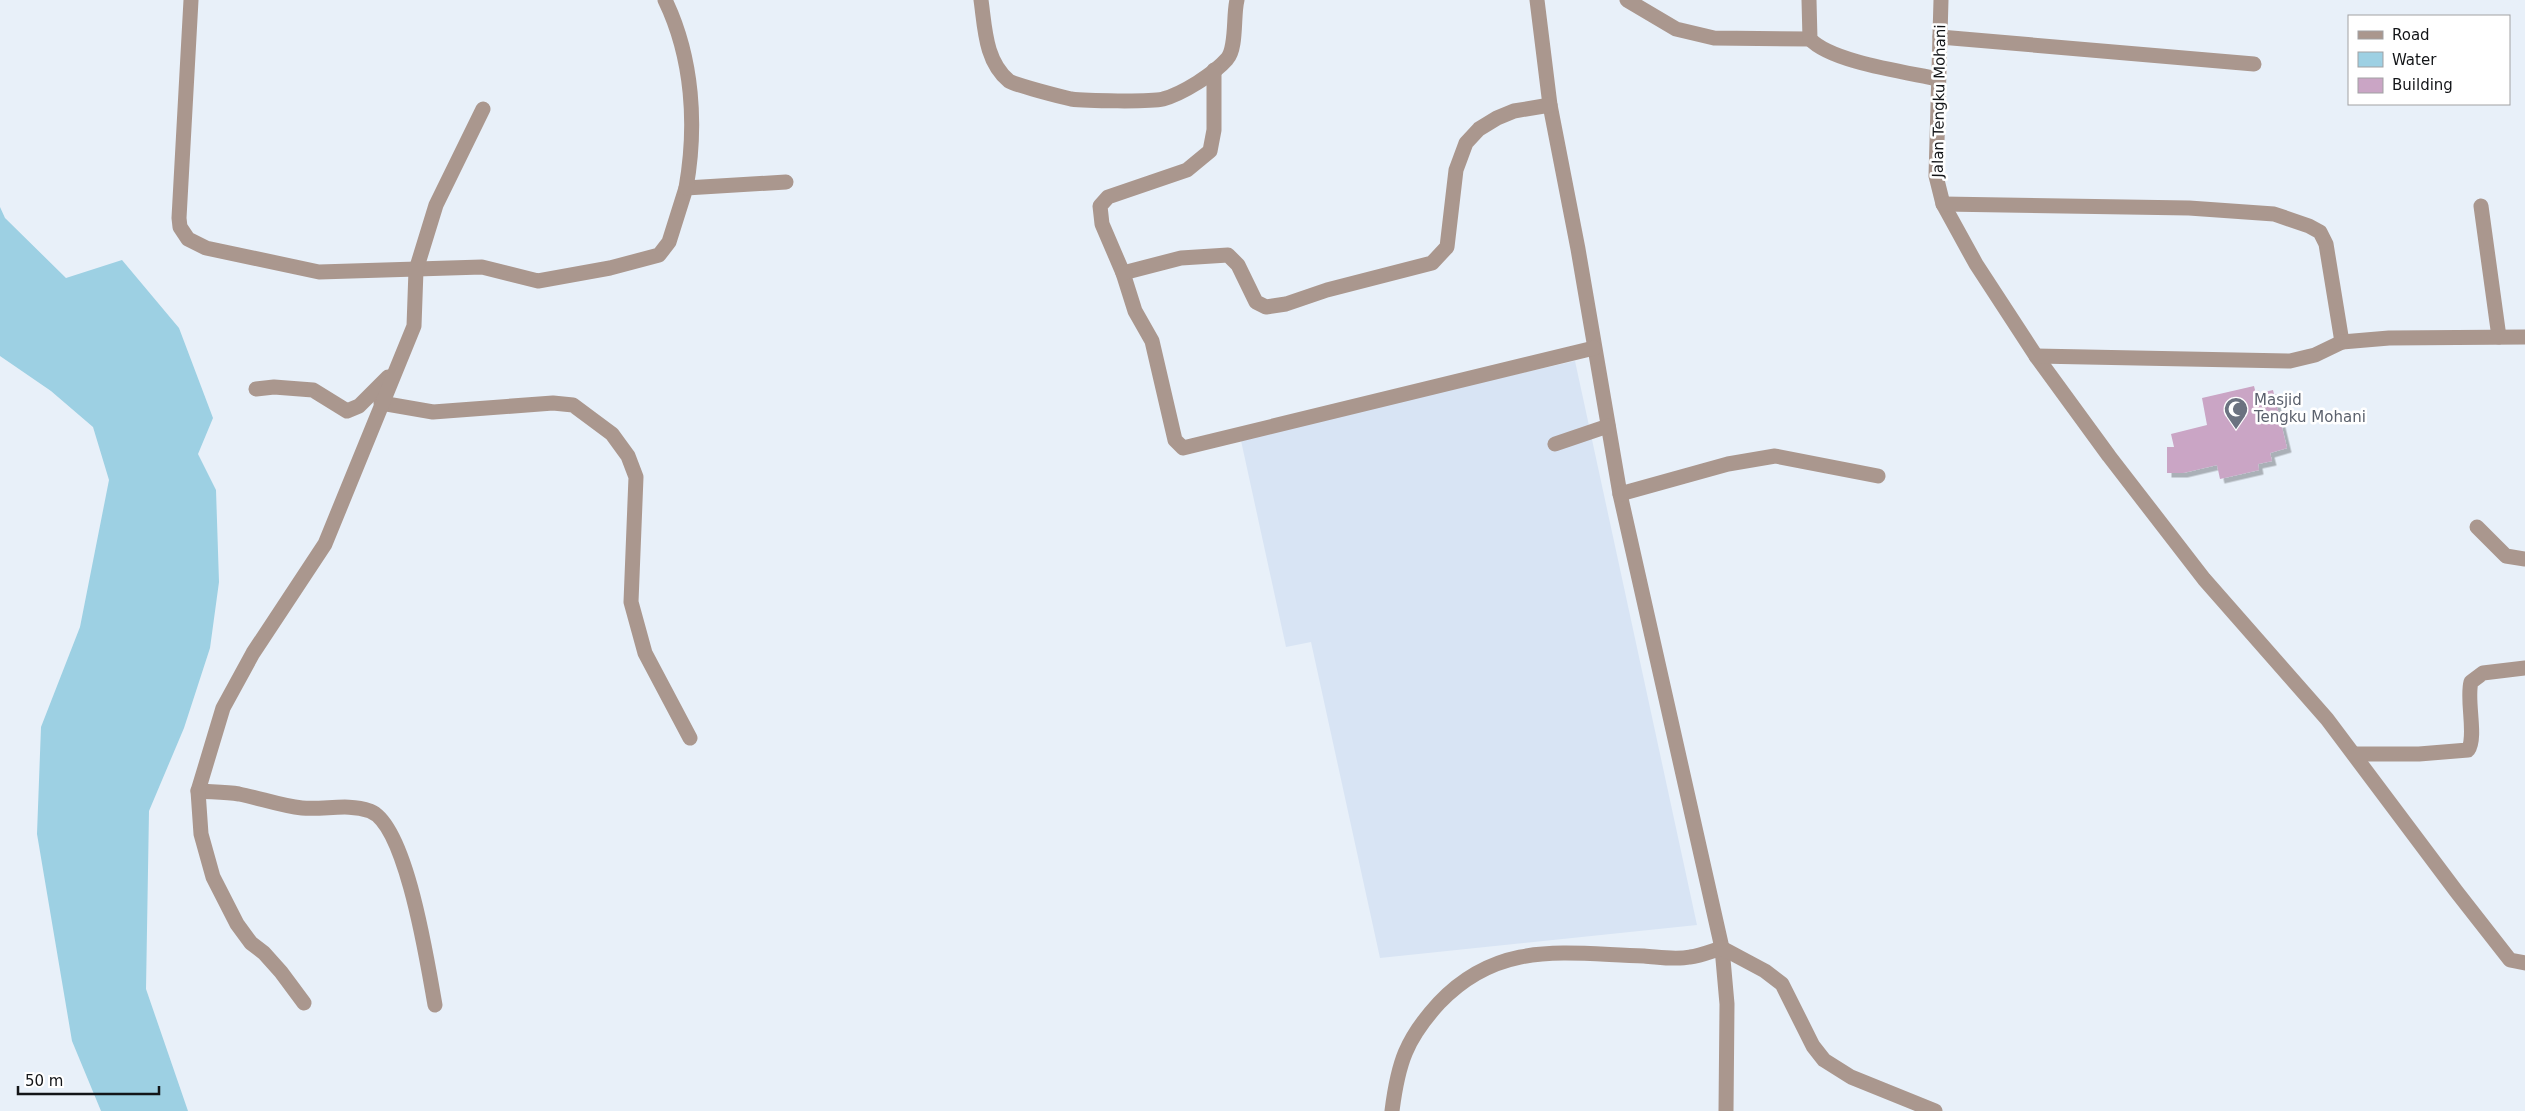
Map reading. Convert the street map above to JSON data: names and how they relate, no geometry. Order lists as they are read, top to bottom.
{
  "streets": {
    "street": ["Jalan Tengku Mohani"]
  },
  "places": {
    "mosque": ["Masjid Tengku Mohani"]
  },
  "legend": ["Road", "Water", "Building"],
  "scale_bar": "50 m"
}
